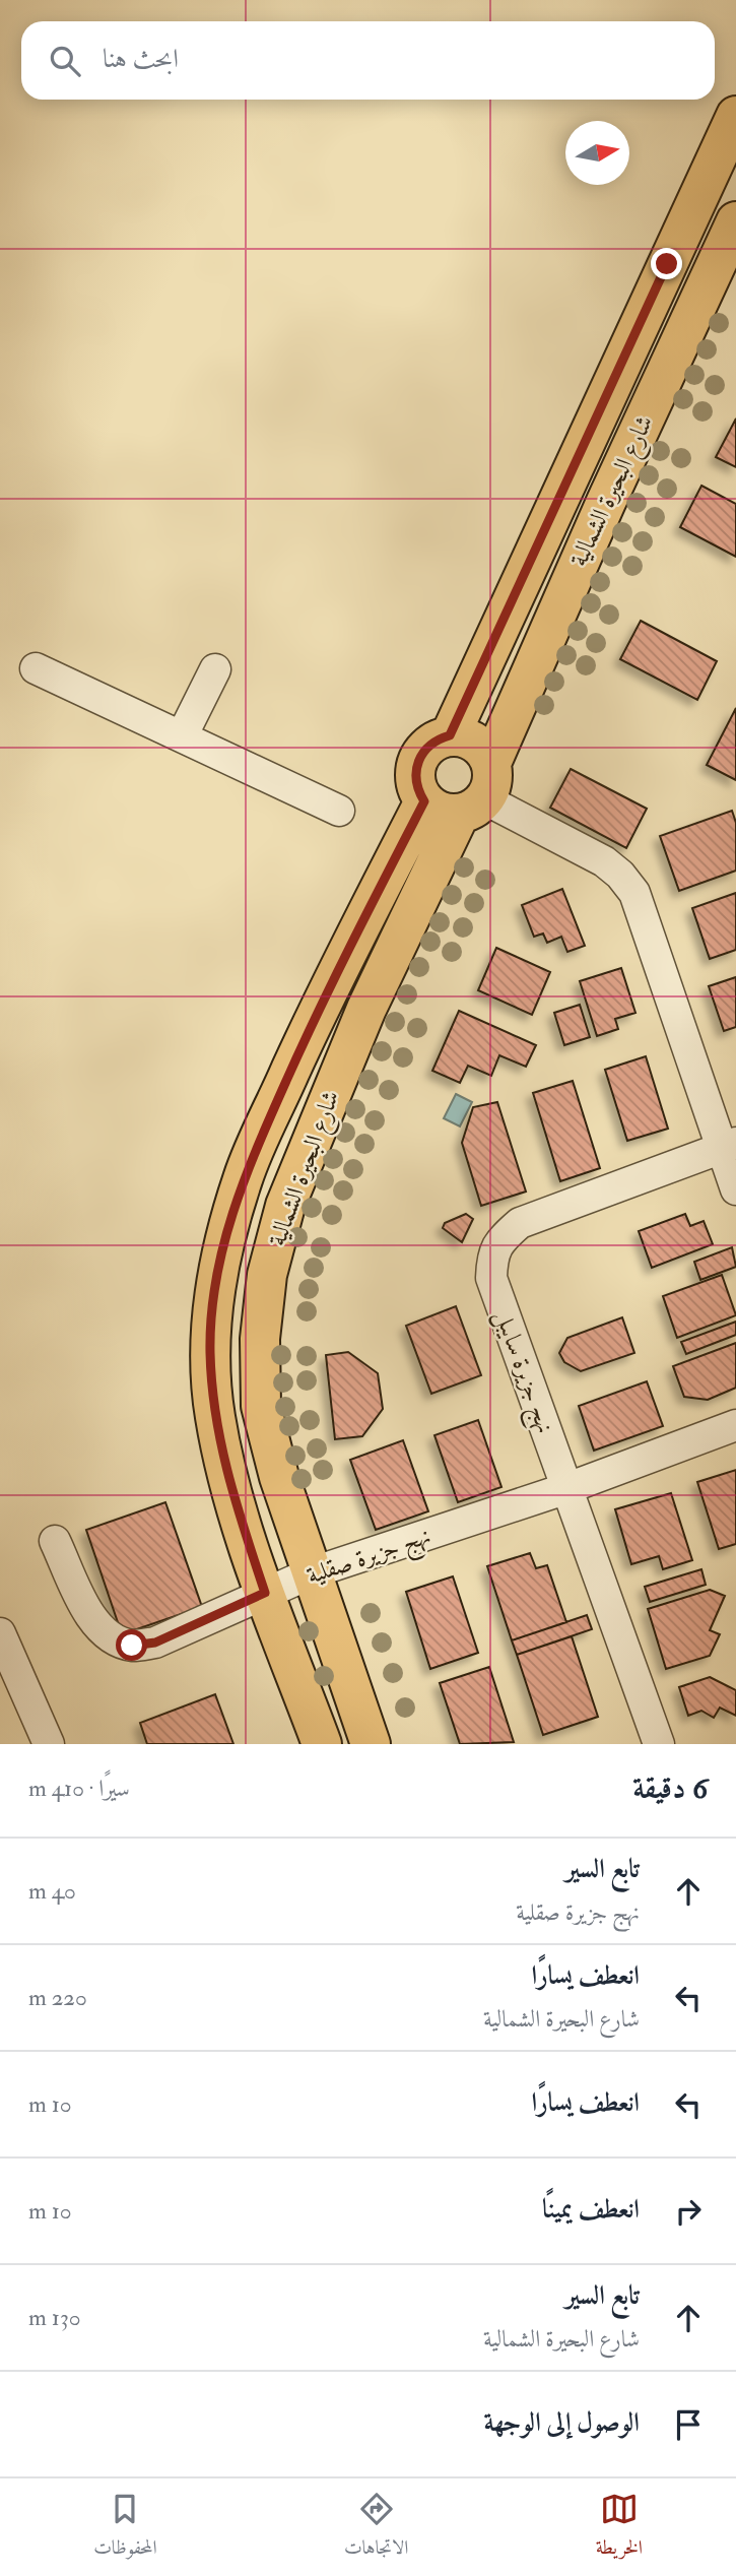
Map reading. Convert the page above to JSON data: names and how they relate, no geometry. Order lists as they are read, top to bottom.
{
  "streets": {
    "main road": ["شارع البحيرة الشمالية"],
    "street": ["نهج جزيرة سايبل", "نهج جزيرة صقلية"]
  },
  "crossings": [
    ["شارع البحيرة الشمالية", "نهج جزيرة صقلية"],
    ["نهج جزيرة سايبل", "نهج جزيرة صقلية"]
  ],
  "north": "right",
  "page": {
    "search": "ابحث هنا",
    "heading": ["6 دقيقة", "سيرًا · 410 m"],
    "list": [
      ["تابع السير", "نهج جزيرة صقلية", "40 m"],
      ["انعطف يسارًا", "شارع البحيرة الشمالية", "220 m"],
      ["انعطف يسارًا", "10 m"],
      ["انعطف يمينًا", "10 m"],
      ["تابع السير", "شارع البحيرة الشمالية", "130 m"],
      "الوصول إلى الوجهة"
    ],
    "nav": ["الخريطة", "الاتجاهات", "المحفوظات"]
  }
}
